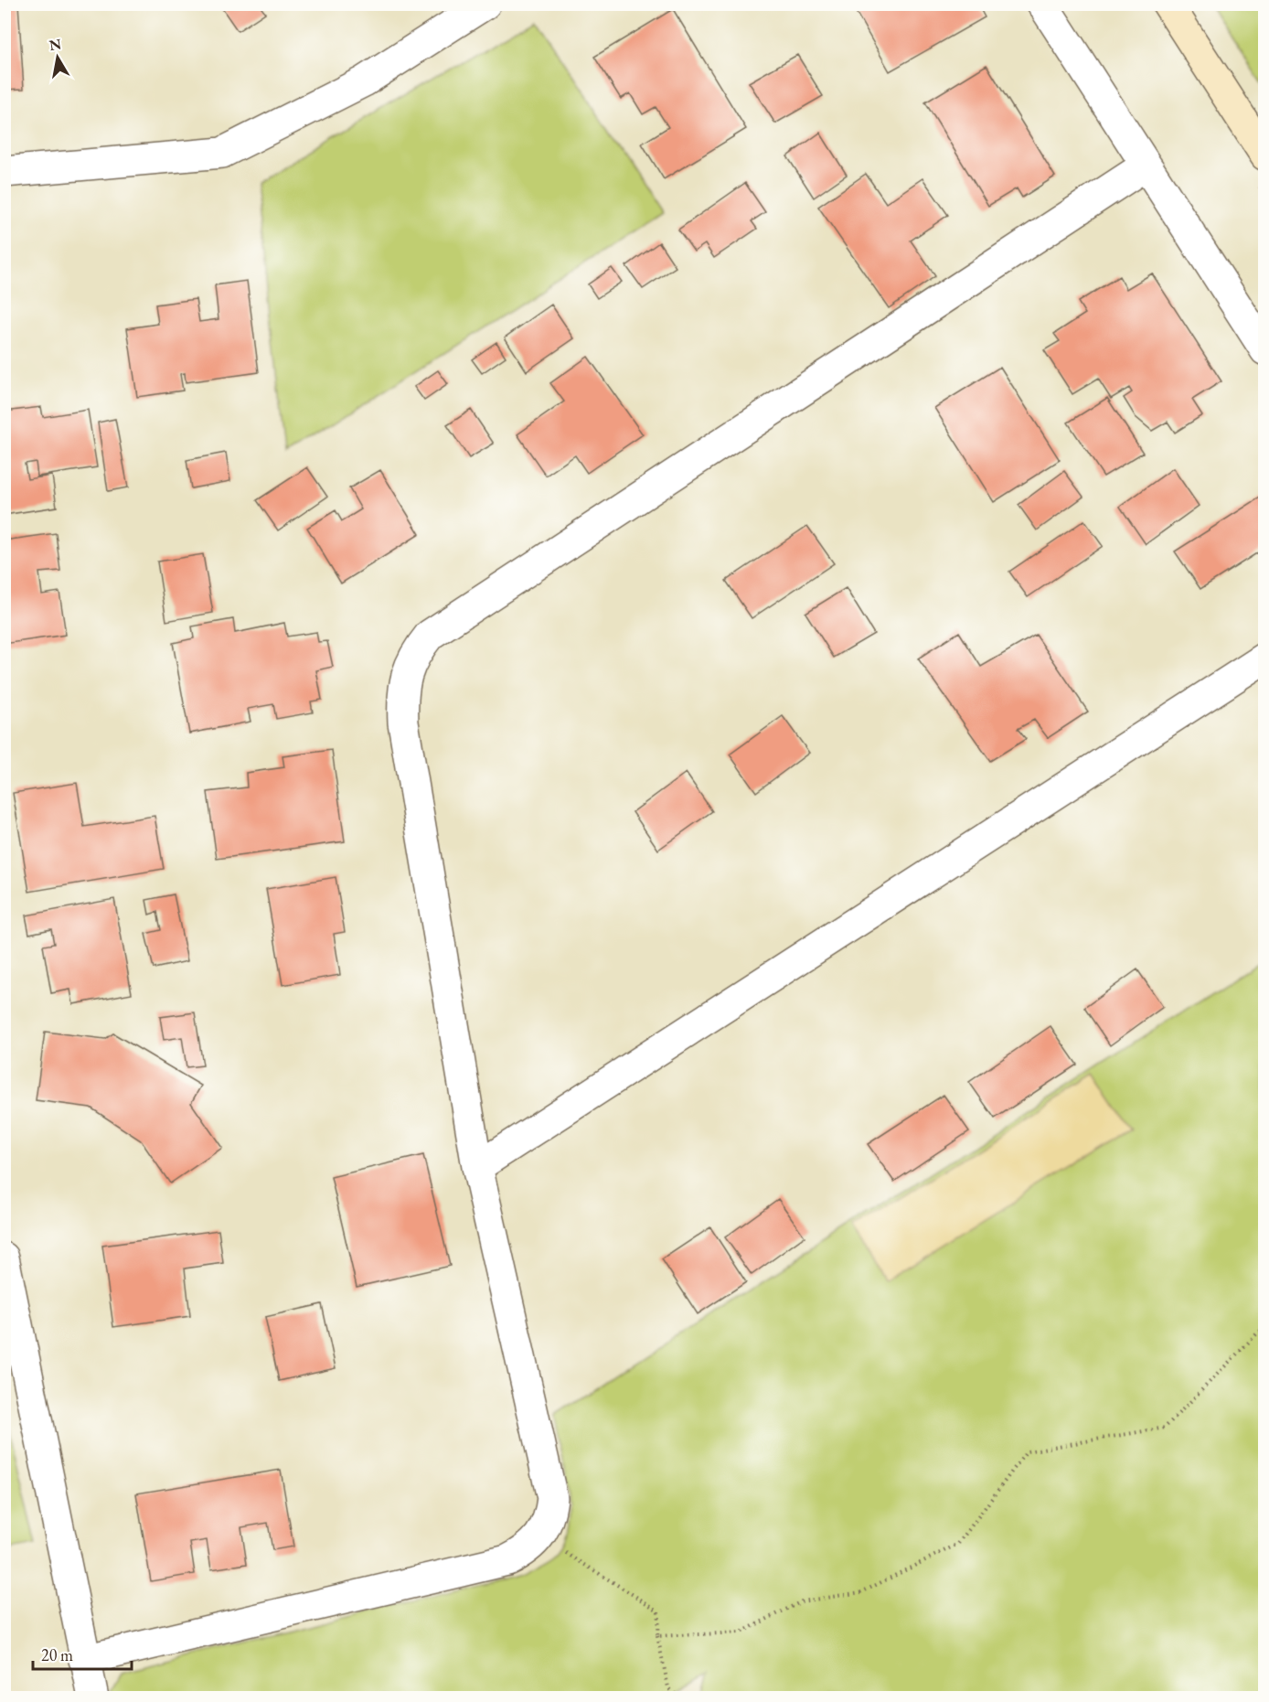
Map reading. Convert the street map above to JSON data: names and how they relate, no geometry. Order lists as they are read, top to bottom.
{
  "scale_bar": "20 m",
  "north": "top"
}
